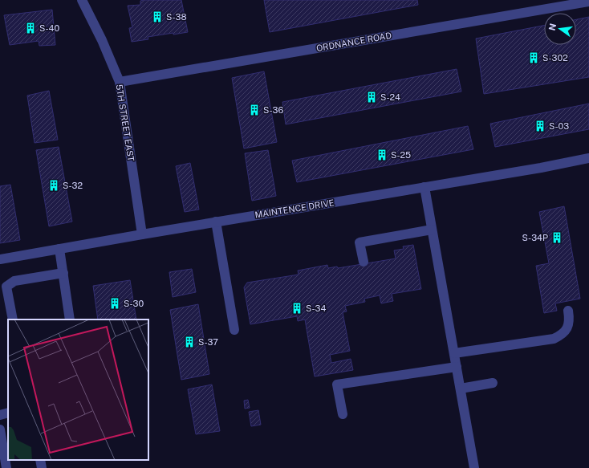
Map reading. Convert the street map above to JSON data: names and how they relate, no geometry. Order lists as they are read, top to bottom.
{
  "streets": {
    "street": ["ORDNANCE ROAD", "5TH STREET EAST", "MAINTENCE DRIVE"]
  },
  "crossings": [
    ["ORDNANCE ROAD", "5TH STREET EAST"],
    ["5TH STREET EAST", "MAINTENCE DRIVE"]
  ],
  "places": {
    "building": [
      "S-38",
      "S-40",
      "S-302",
      "S-24",
      "S-36",
      "S-03",
      "S-25",
      "S-32",
      "S-34P",
      "S-30",
      "S-34",
      "S-37"
    ]
  },
  "north": "left"
}
